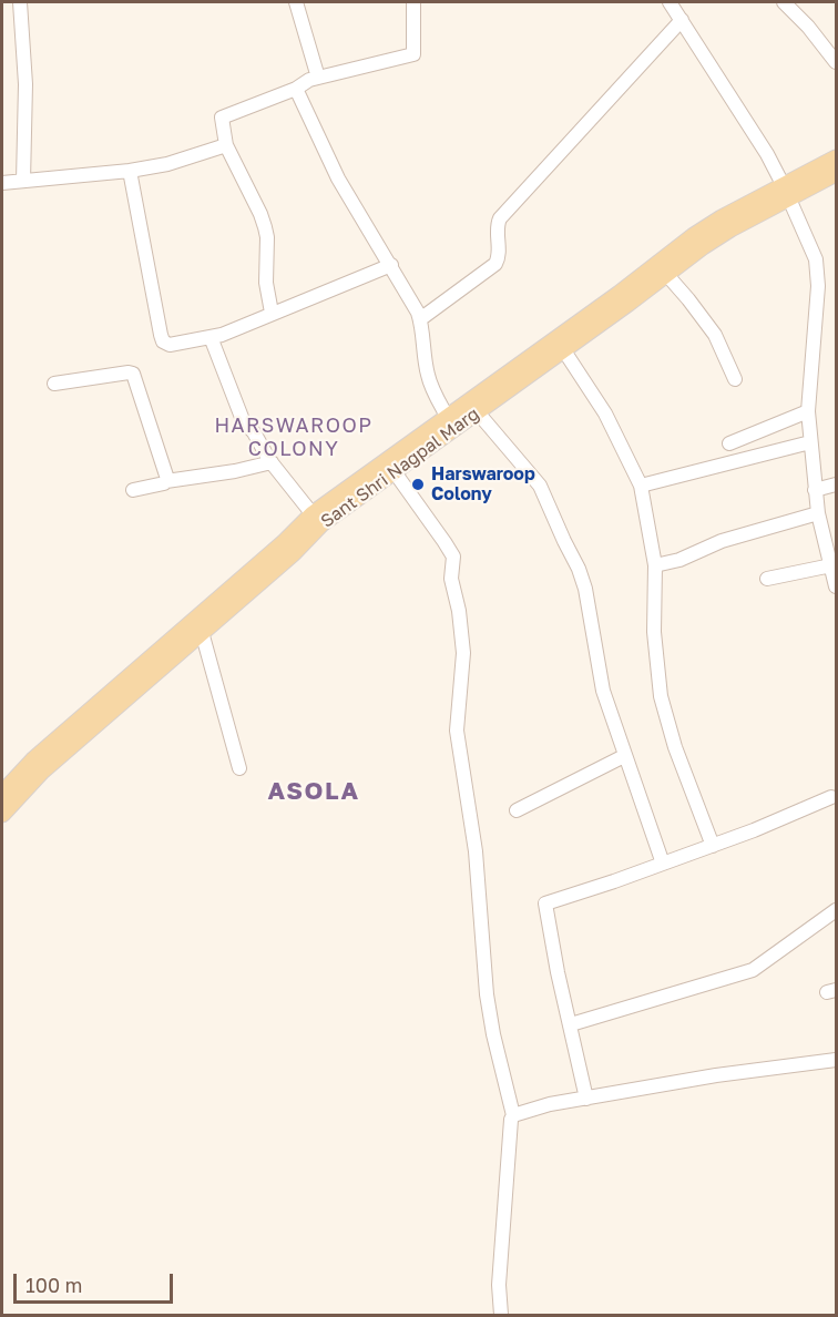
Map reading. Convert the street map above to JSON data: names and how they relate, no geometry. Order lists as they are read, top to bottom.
{
  "streets": {
    "main road": ["Sant Shri Nagpal Marg"]
  },
  "districts": ["HARSWAROOP COLONY", "ASOLA"],
  "places": ["Harswaroop Colony"],
  "scale_bar": "100 m"
}
